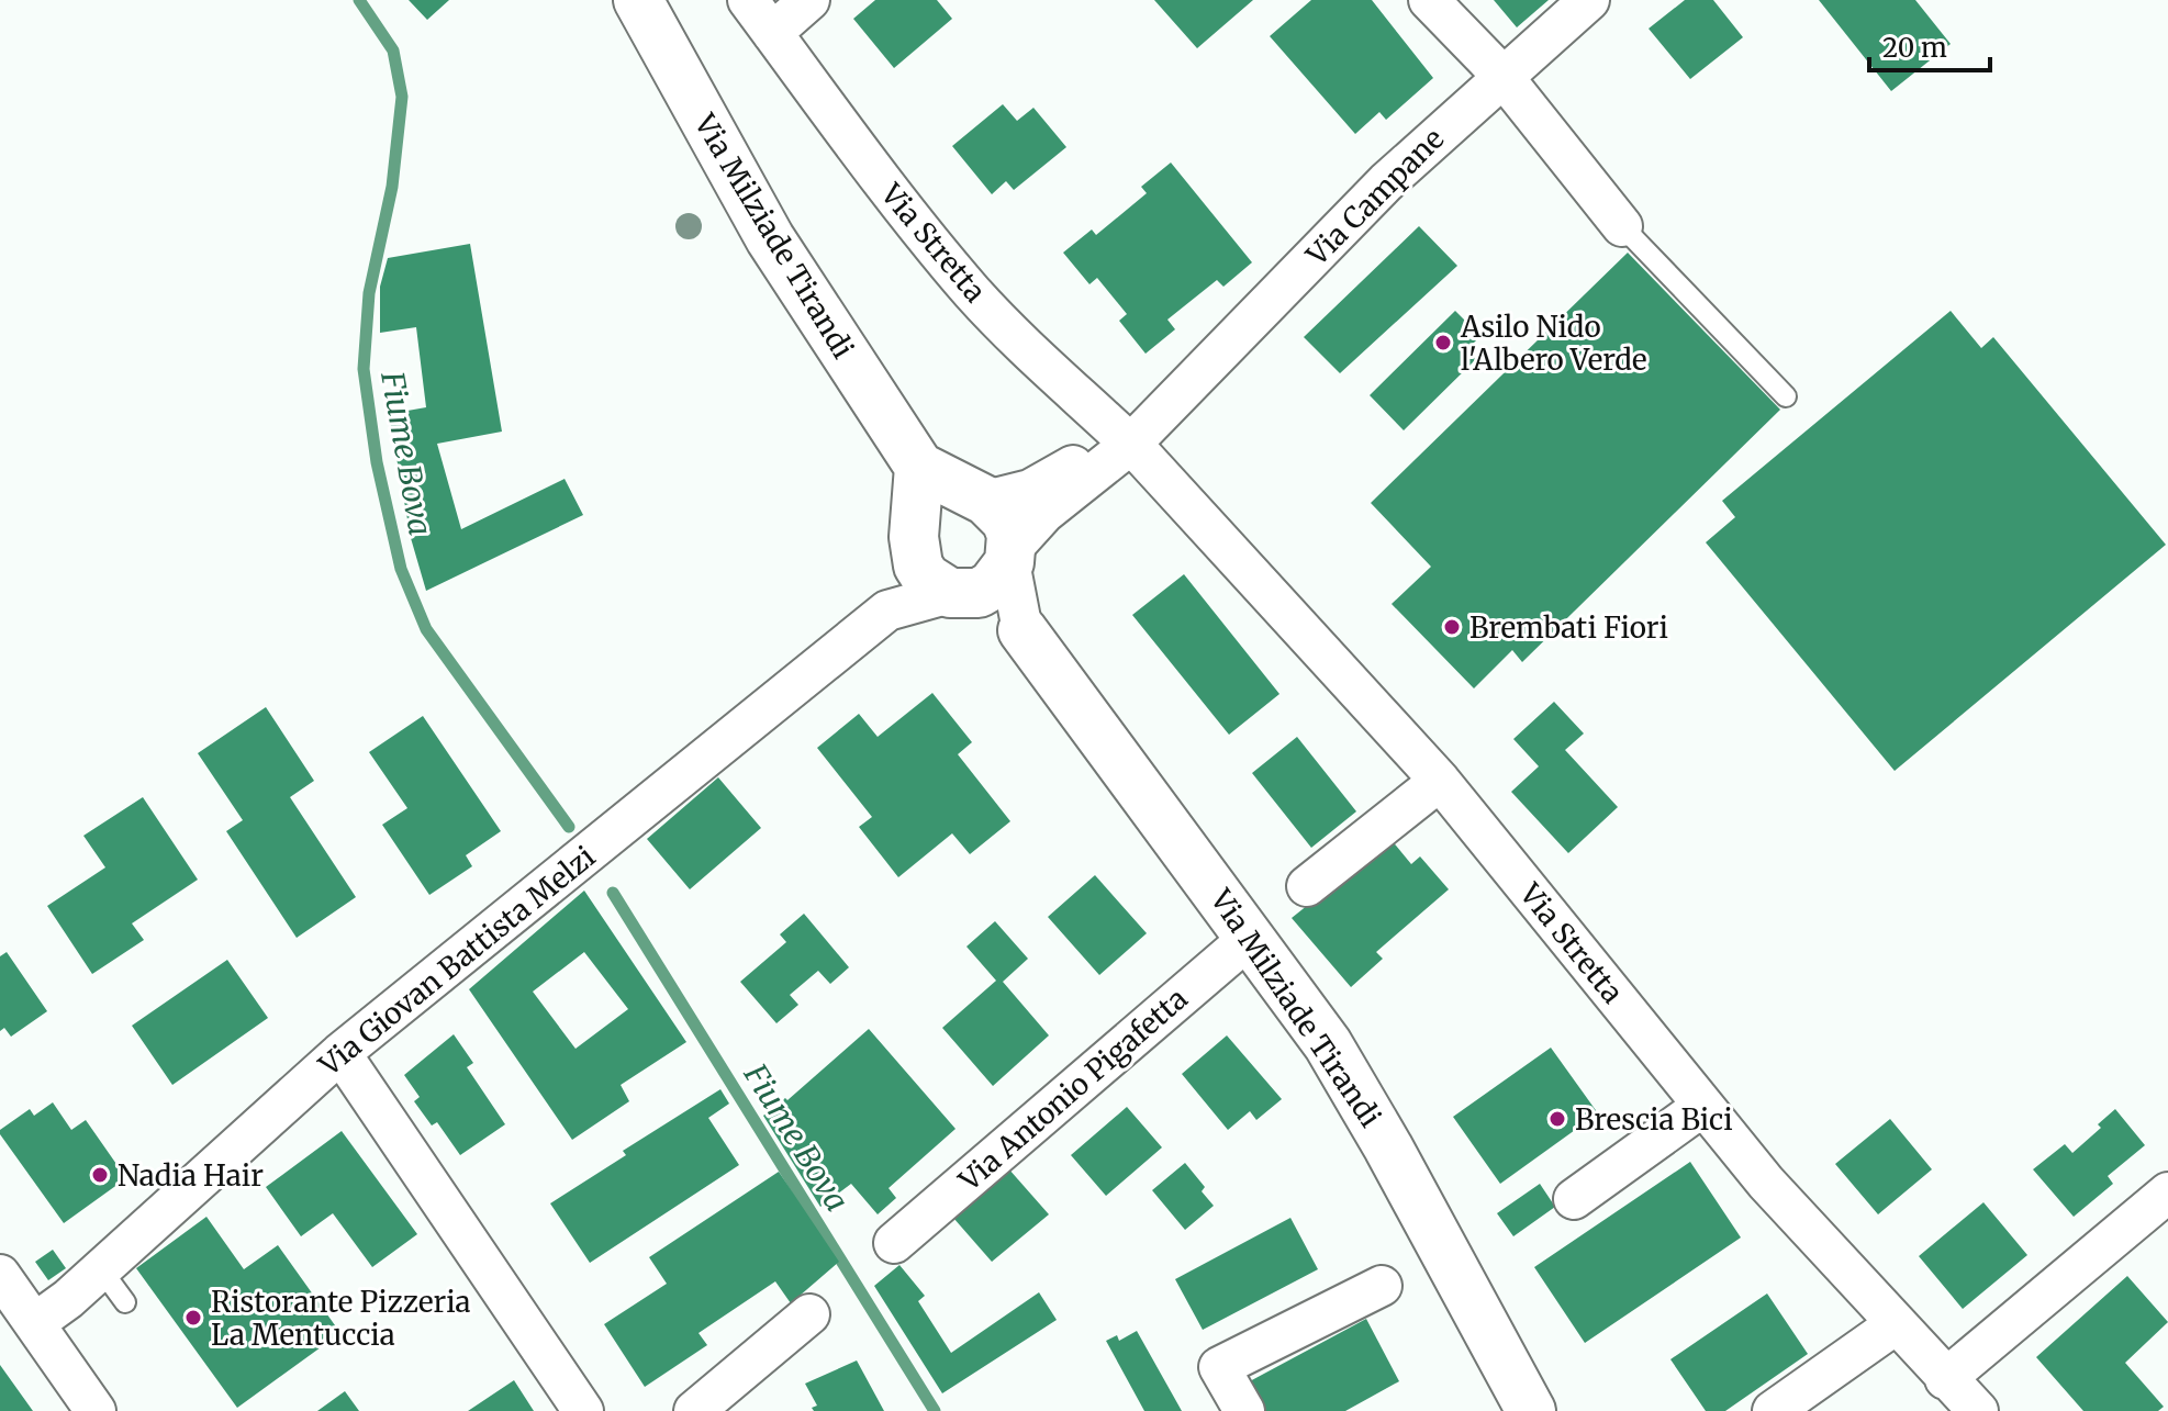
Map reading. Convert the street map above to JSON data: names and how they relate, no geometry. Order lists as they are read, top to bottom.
{
  "streets": {
    "street": [
      "Via Campane",
      "Via Milziade Tirandi",
      "Via Stretta",
      "Via Giovan Battista Melzi",
      "Via Antonio Pigafetta"
    ]
  },
  "crossings": [
    ["Via Campane", "Via Milziade Tirandi"],
    ["Via Campane", "Via Stretta"],
    ["Via Campane", "Via Giovan Battista Melzi"],
    ["Via Milziade Tirandi", "Via Giovan Battista Melzi"],
    ["Via Milziade Tirandi", "Via Antonio Pigafetta"]
  ],
  "water": ["Fiume Bova"],
  "places": [
    "Asilo Nido l'Albero Verde",
    "Brembati Fiori",
    "Brescia Bici",
    "Nadia Hair",
    "Ristorante Pizzeria La Mentuccia"
  ],
  "scale_bar": "20 m"
}
